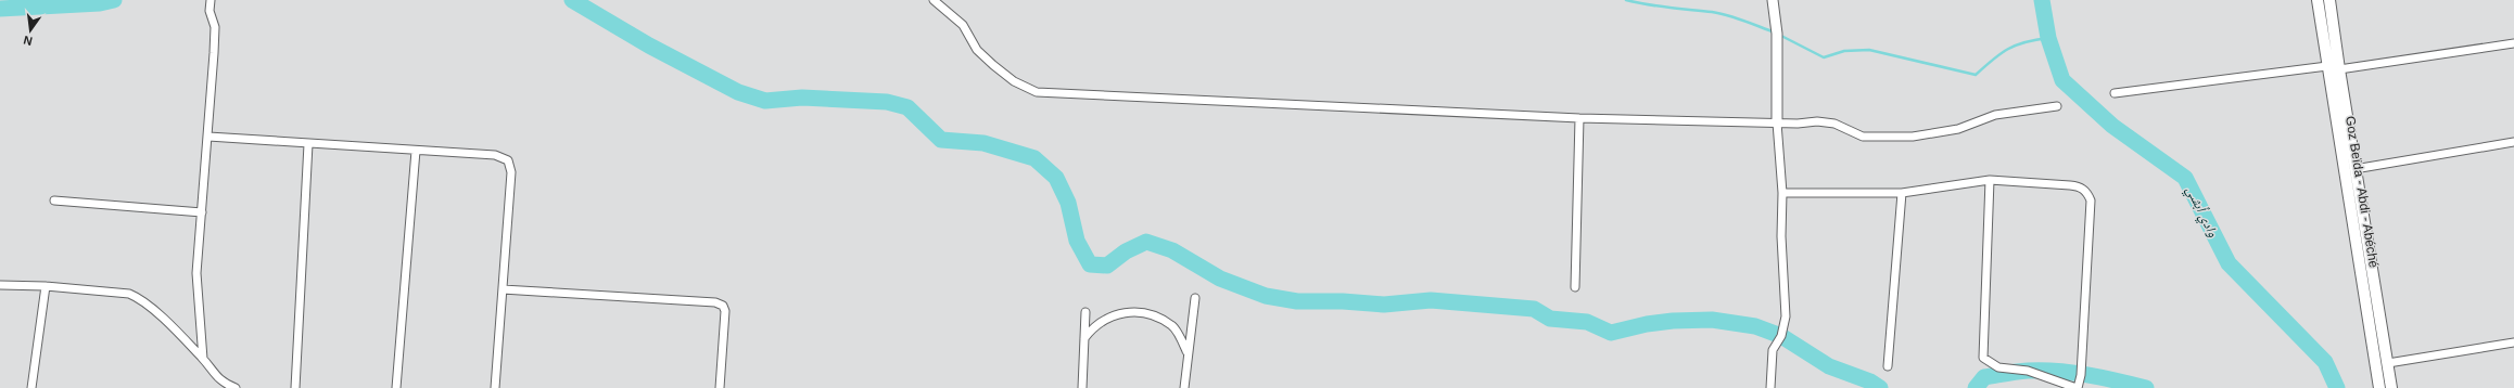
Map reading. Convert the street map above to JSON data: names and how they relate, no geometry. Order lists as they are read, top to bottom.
{
  "streets": {
    "main road": ["Goz Beïda - Abdi - Abéché"]
  },
  "water": ["وادي أبشي"],
  "north": "bottom"
}
